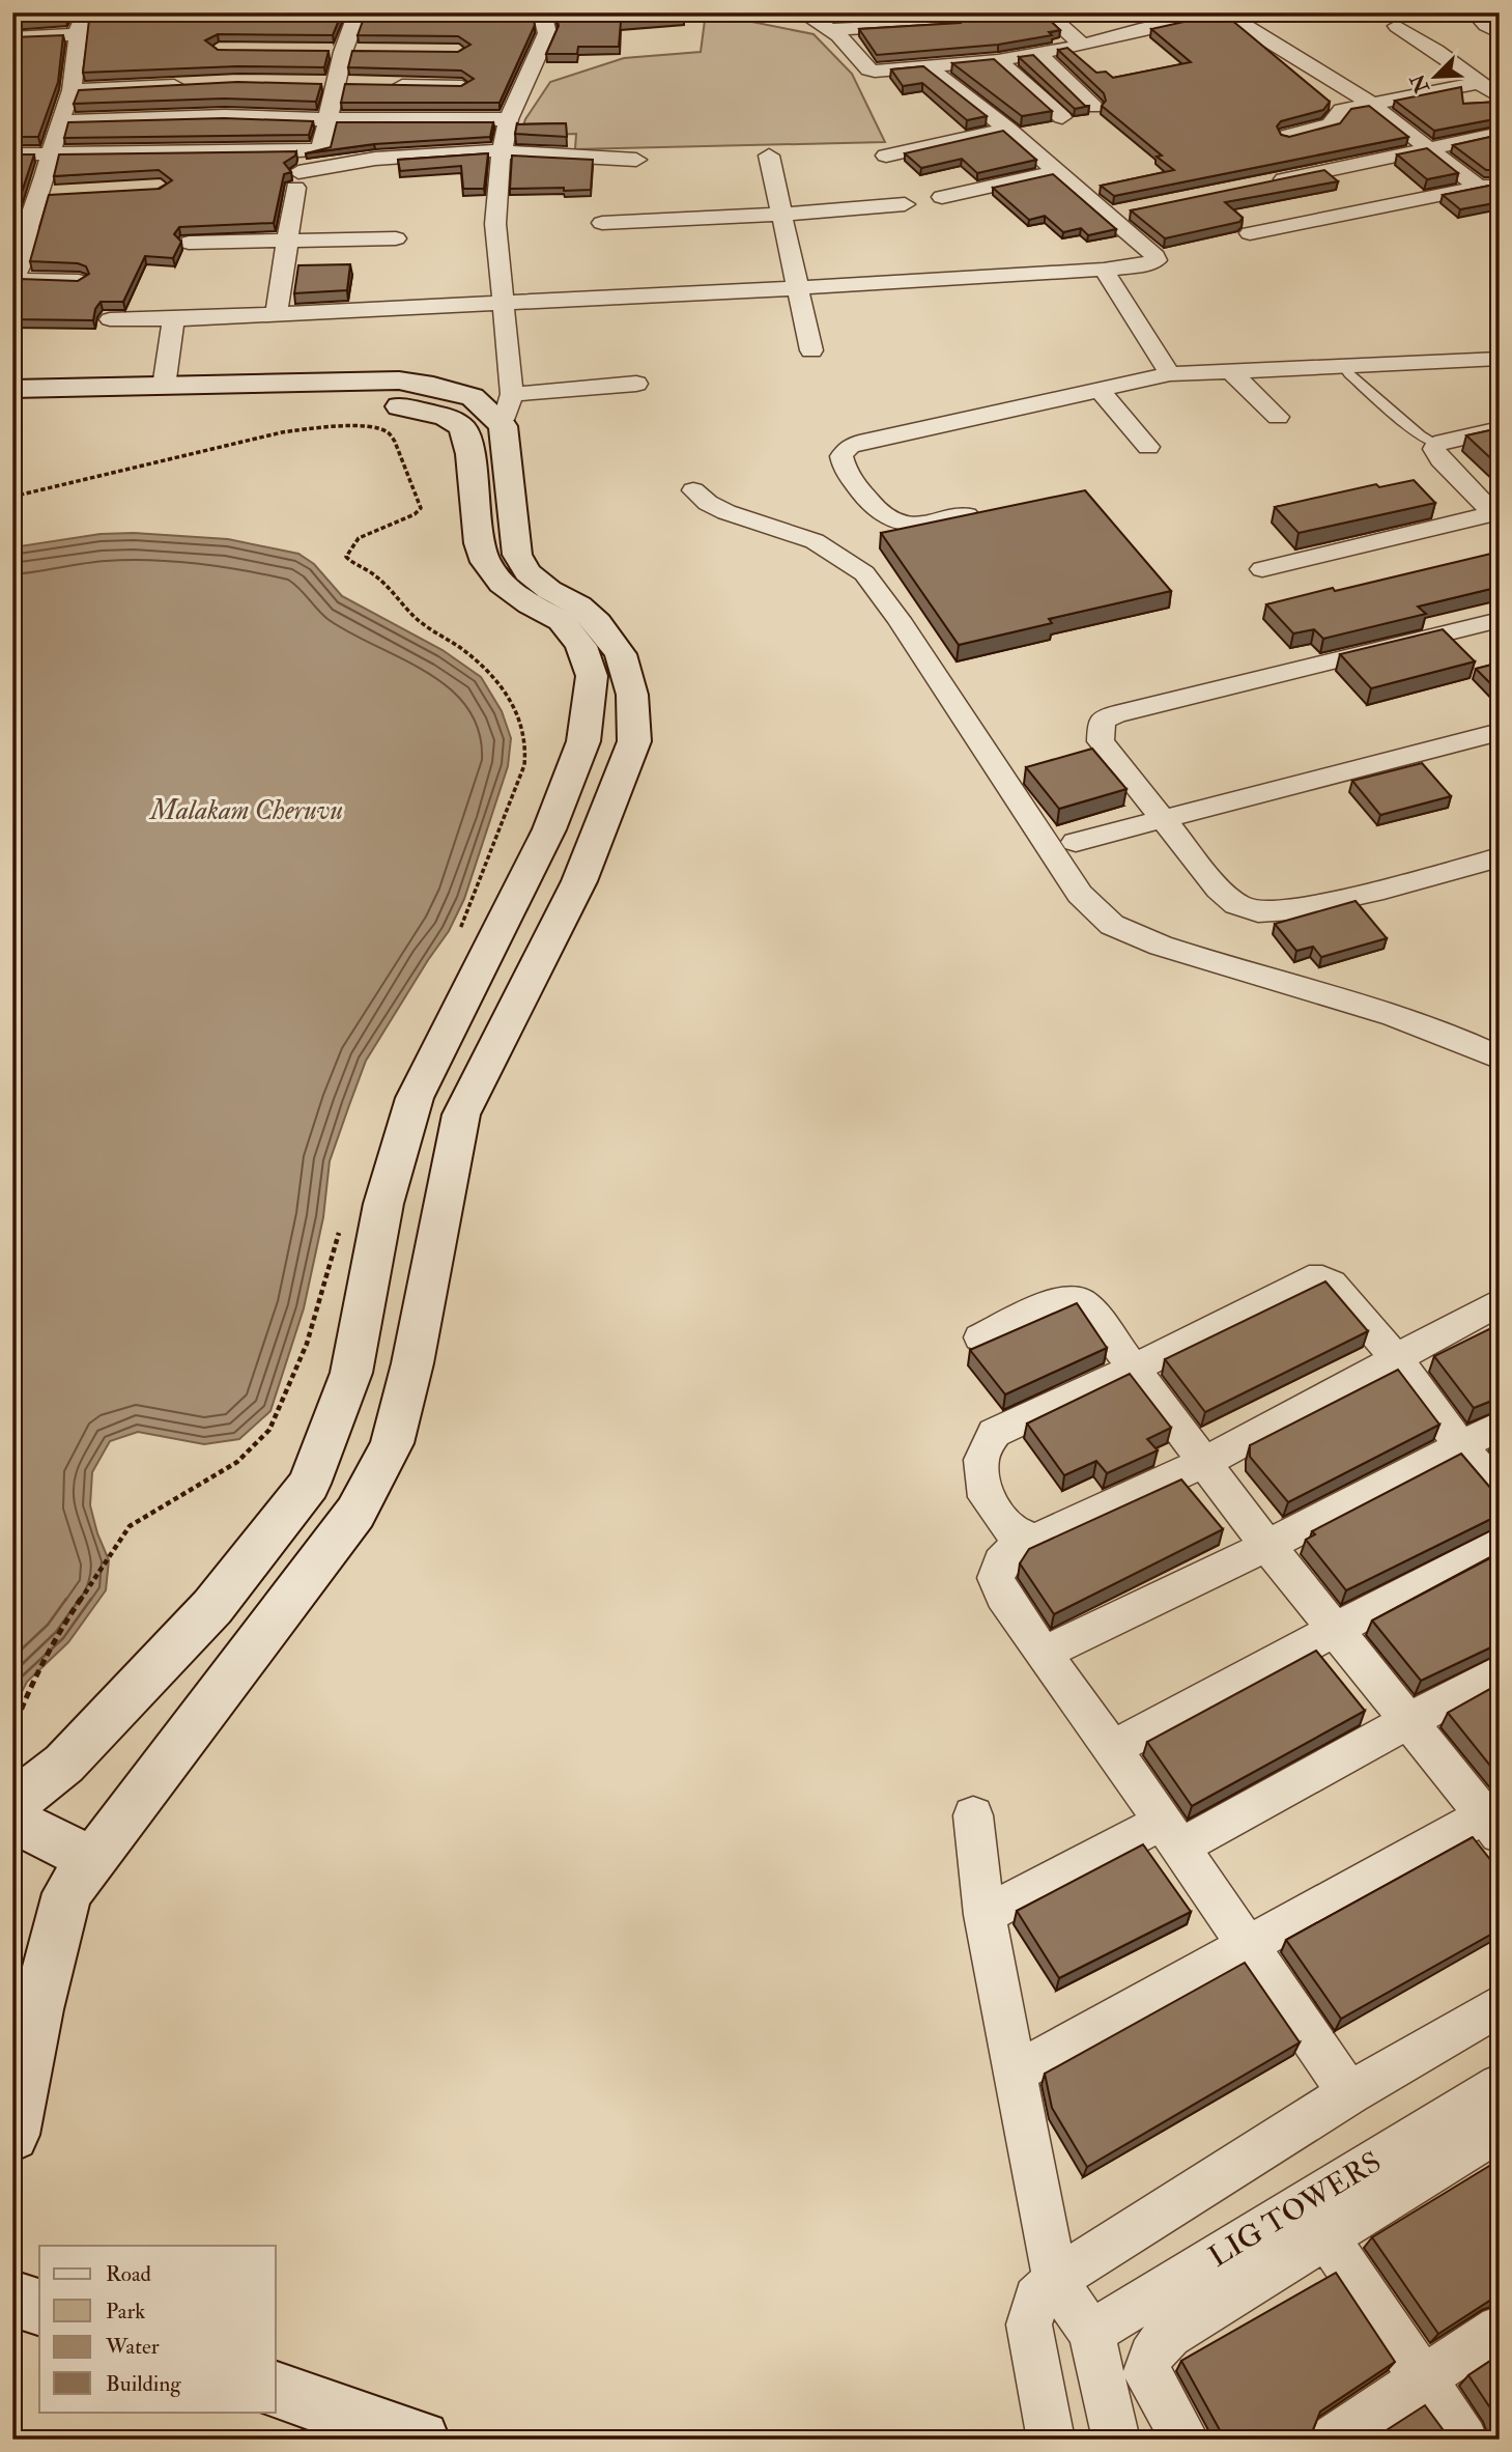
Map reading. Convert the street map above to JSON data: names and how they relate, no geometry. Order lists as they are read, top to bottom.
{
  "streets": {
    "street": ["LIG TOWERS"]
  },
  "water": ["Malakam Cheruvu"],
  "legend": [
    "Road",
    "Park",
    "Water",
    "Building"
  ],
  "north": "bottom left"
}
